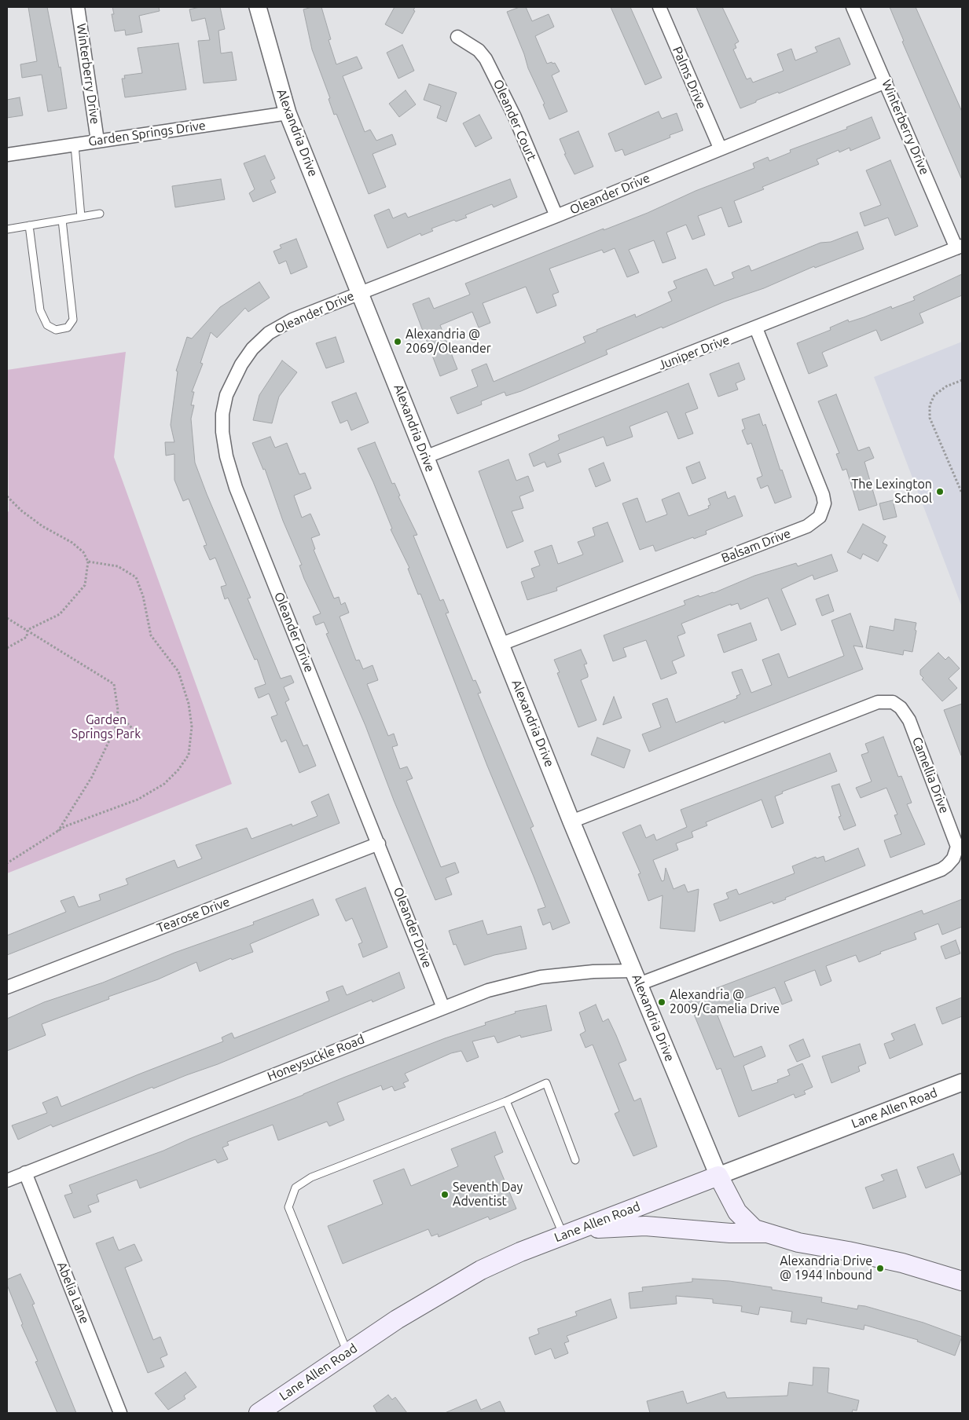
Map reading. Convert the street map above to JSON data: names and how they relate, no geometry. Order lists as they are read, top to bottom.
{
  "streets": {
    "main road": ["Alexandria Drive", "Lane Allen Road"],
    "street": [
      "Winterberry Drive",
      "Palms Drive",
      "Oleander Court",
      "Garden Springs Drive",
      "Oleander Drive",
      "Juniper Drive",
      "Balsam Drive",
      "Camellia Drive",
      "Tearose Drive",
      "Honeysuckle Road",
      "Abelia Lane"
    ]
  },
  "crossings": [
    ["Winterberry Drive", "Garden Springs Drive"],
    ["Winterberry Drive", "Oleander Drive"],
    ["Winterberry Drive", "Juniper Drive"],
    ["Palms Drive", "Oleander Drive"],
    ["Oleander Court", "Oleander Drive"],
    ["Alexandria Drive", "Garden Springs Drive"],
    ["Alexandria Drive", "Oleander Drive"],
    ["Alexandria Drive", "Juniper Drive"],
    ["Alexandria Drive", "Balsam Drive"],
    ["Alexandria Drive", "Camellia Drive"],
    ["Alexandria Drive", "Honeysuckle Road"],
    ["Alexandria Drive", "Lane Allen Road"],
    ["Oleander Drive", "Tearose Drive"],
    ["Oleander Drive", "Honeysuckle Road"],
    ["Juniper Drive", "Balsam Drive"],
    ["Camellia Drive", "Honeysuckle Road"],
    ["Honeysuckle Road", "Abelia Lane"]
  ],
  "parks": ["Garden Springs Park"],
  "places": [
    "Alexandria @ 2069/Oleander",
    "The Lexington School",
    "Alexandria @ 2009/Camelia Drive",
    "Seventh Day Adventist",
    "Alexandria Drive @ 1944 Inbound"
  ]
}
